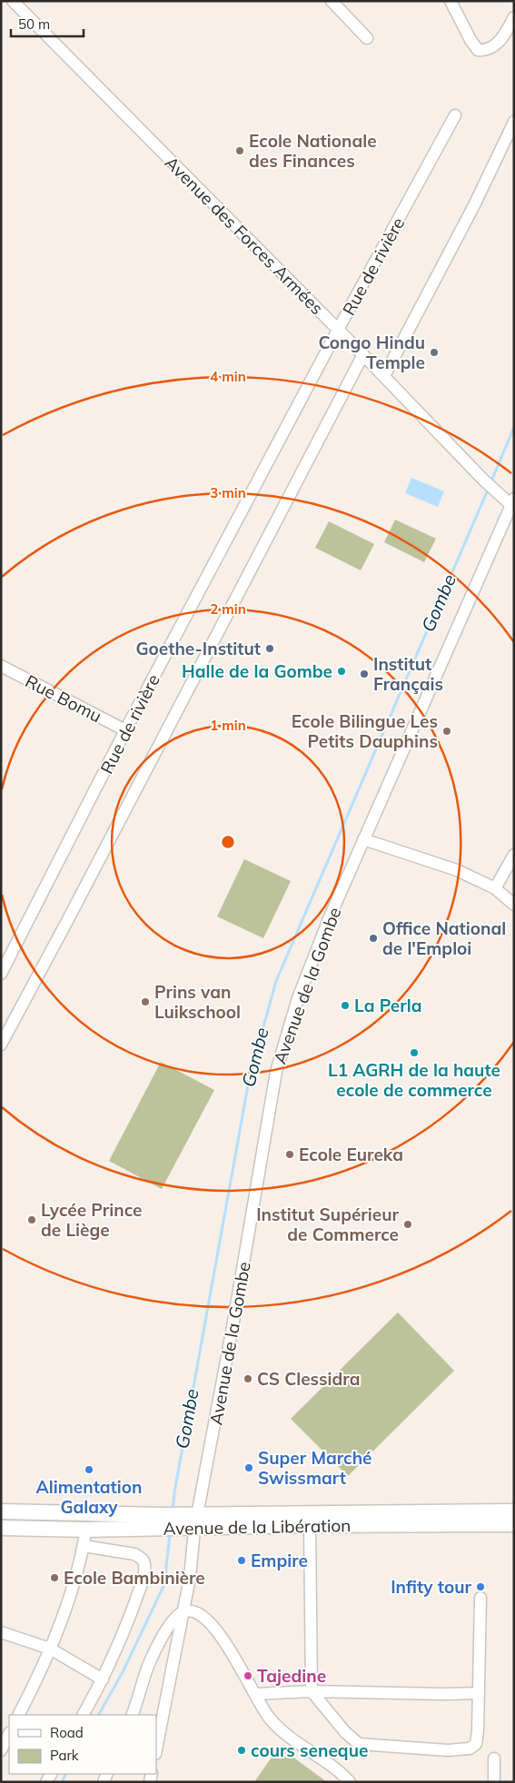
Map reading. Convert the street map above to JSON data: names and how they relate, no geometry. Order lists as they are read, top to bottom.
{
  "streets": {
    "main road": ["Avenue de la Libération"],
    "street": [
      "Avenue des Forces Armées",
      "Rue de rivière",
      "Rue Bomu",
      "Avenue de la Gombe"
    ]
  },
  "crossings": [
    ["Avenue des Forces Armées", "Rue de rivière"],
    ["Avenue des Forces Armées", "Avenue de la Gombe"],
    ["Rue de rivière", "Rue Bomu"],
    ["Avenue de la Gombe", "Avenue de la Libération"]
  ],
  "water": ["Gombe"],
  "places": [
    "Ecole Nationale des Finances",
    "Congo Hindu Temple",
    "Goethe-Institut",
    "Halle de la Gombe",
    "Institut Français",
    "Ecole Bilingue Les Petits Dauphins",
    "Office National de l'Emploi",
    "Prins van Luikschool",
    "La Perla",
    "L1 AGRH de la haute ecole de commerce",
    "Ecole Eureka",
    "Lycée Prince de Liège",
    "Institut Supérieur de Commerce",
    "CS Clessidra",
    "Super Marché Swissmart",
    "Alimentation Galaxy",
    "Empire",
    "Ecole Bambinière",
    "Infity tour",
    "Tajedine",
    "cours seneque"
  ],
  "legend": ["Road", "Park"],
  "scale_bar": "50 m",
  "rings": [
    "4 min",
    "3 min",
    "2 min",
    "1 min"
  ]
}
